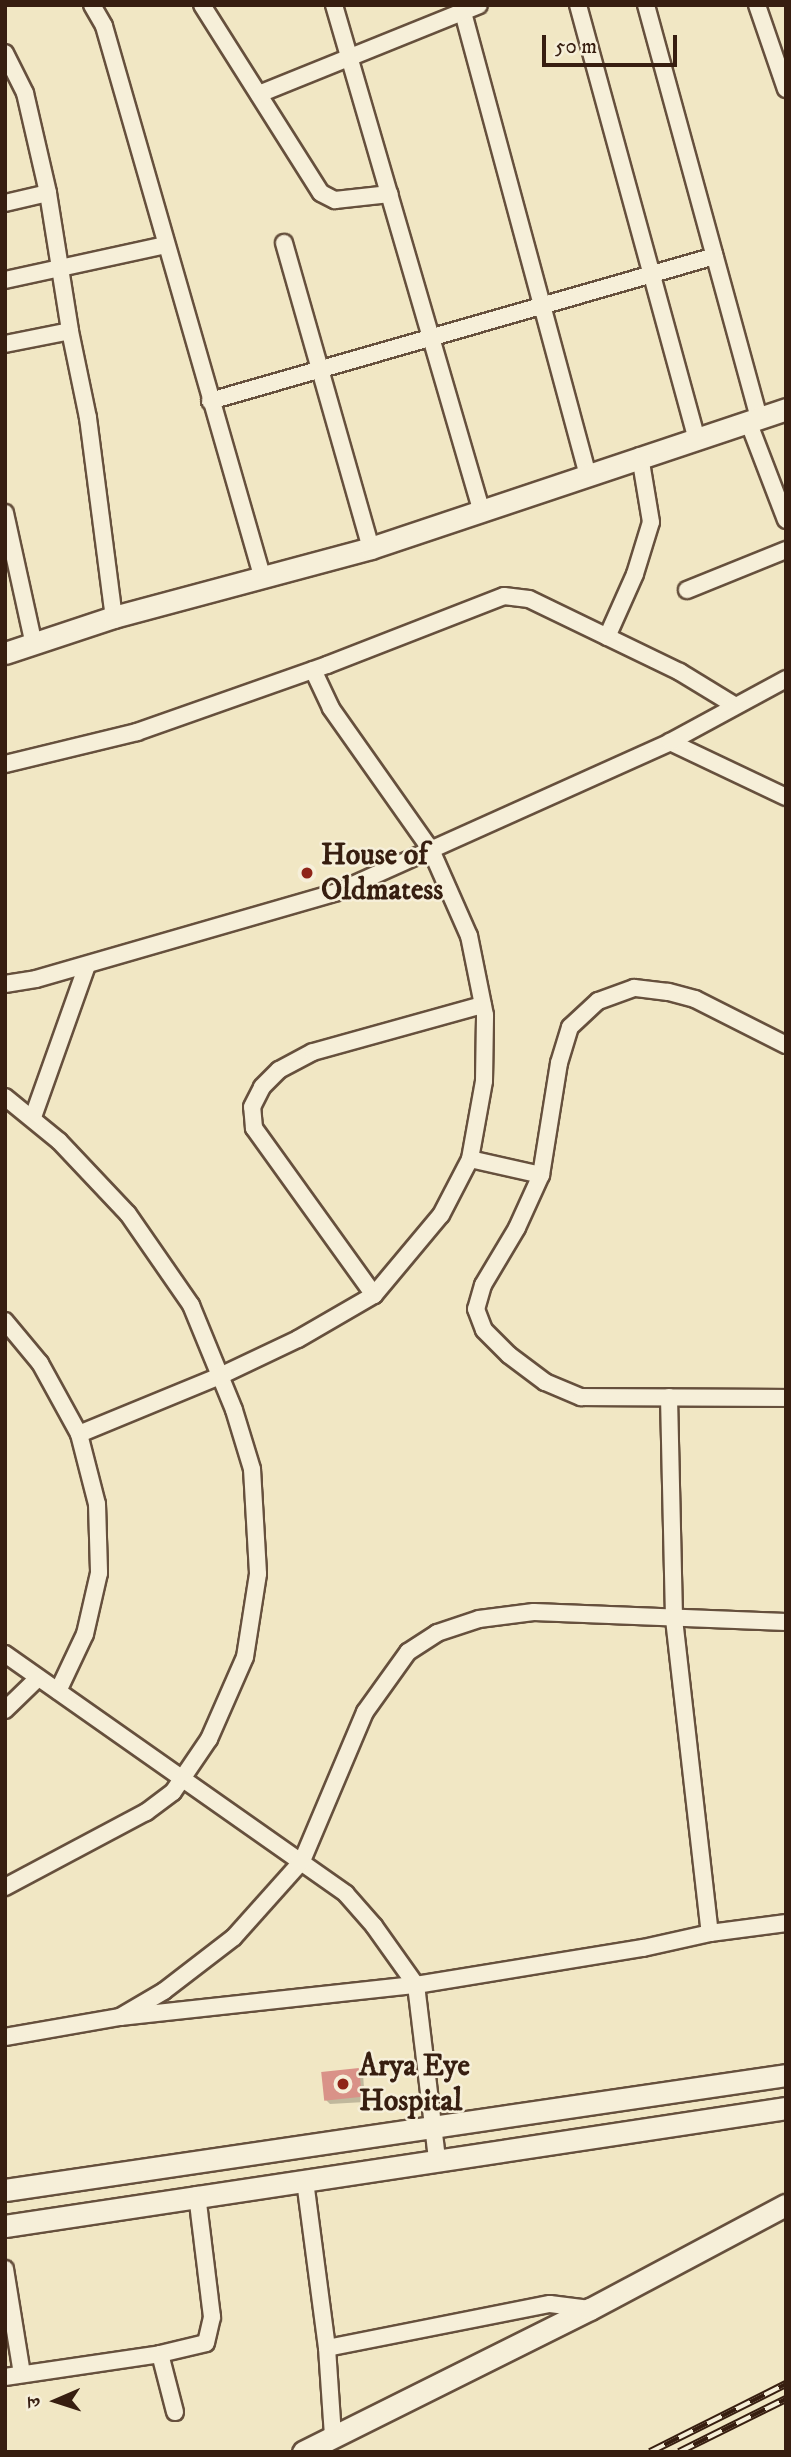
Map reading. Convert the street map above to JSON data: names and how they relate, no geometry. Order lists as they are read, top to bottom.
{
  "places": ["House of Oldmatess", "Arya Eye Hospital"],
  "scale_bar": "50 m",
  "north": "left"
}
